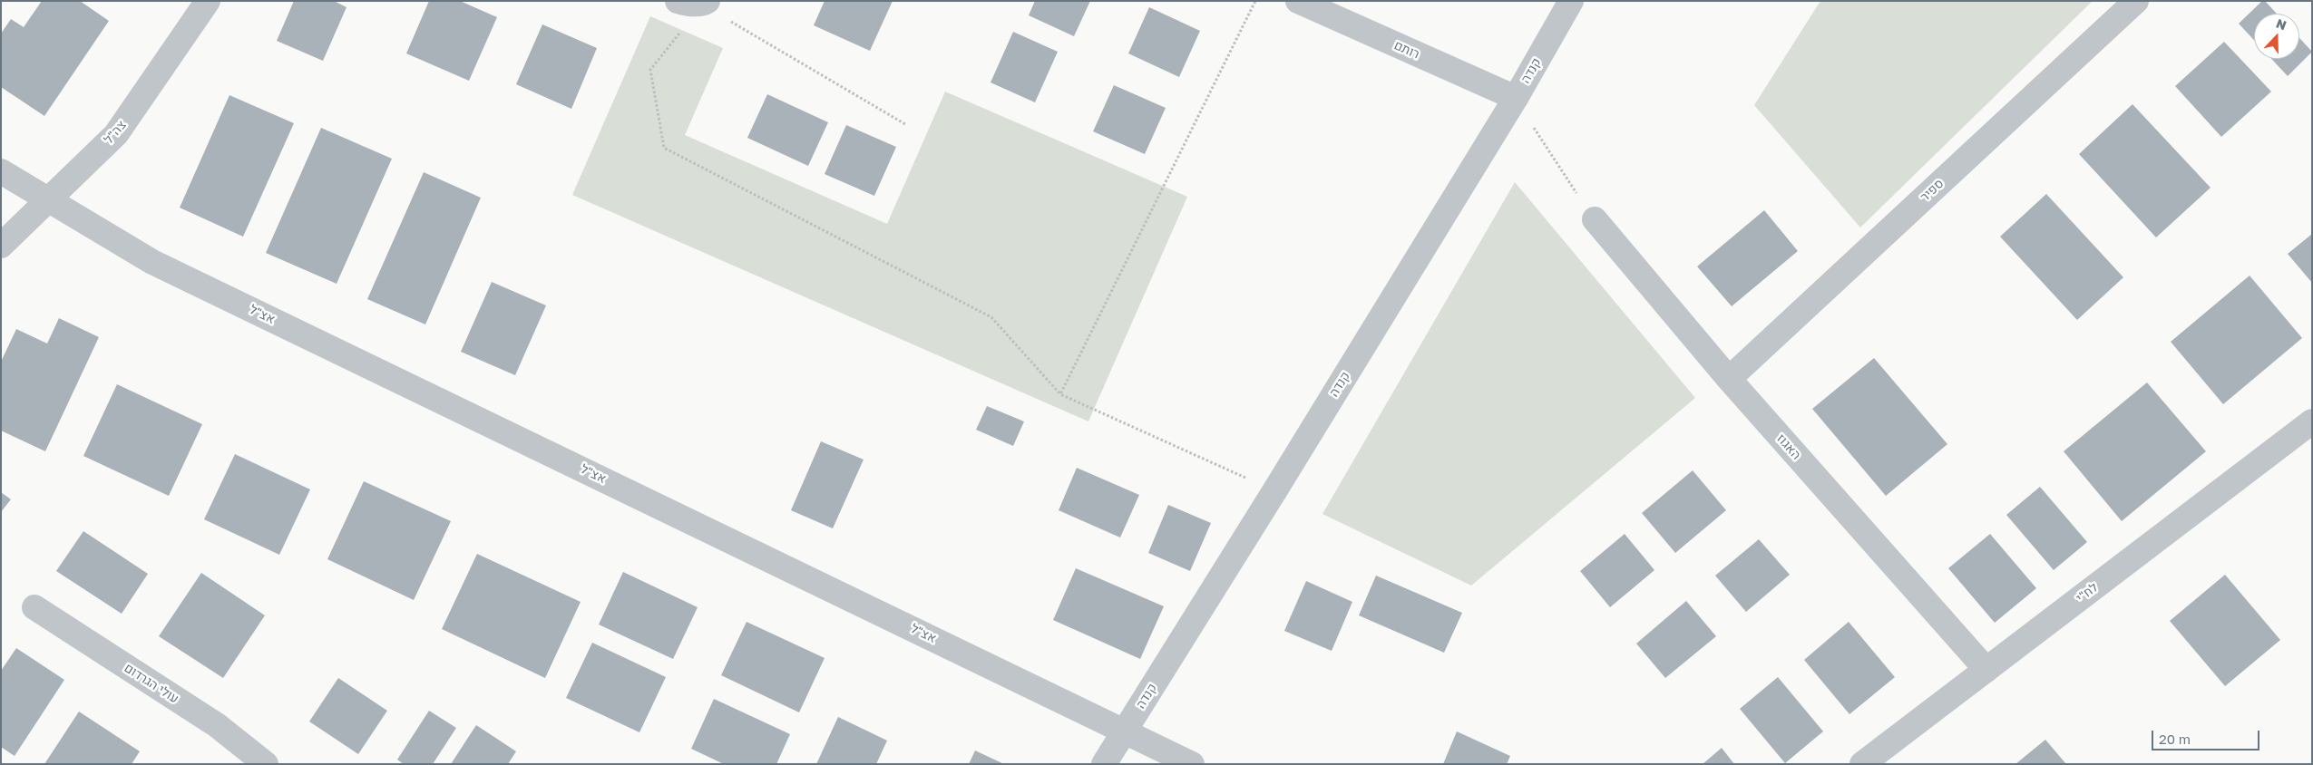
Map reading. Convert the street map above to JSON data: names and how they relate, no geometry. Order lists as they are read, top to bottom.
{
  "streets": {
    "street": [
      "רותם",
      "קנדה",
      "צה\"ל",
      "ספיר",
      "אצ\"ל",
      "האגוז",
      "לח\"י",
      "עולי הגרדום"
    ]
  },
  "crossings": [
    ["רותם", "קנדה"],
    ["קנדה", "אצ\"ל"],
    ["צה\"ל", "אצ\"ל"],
    ["ספיר", "האגוז"],
    ["האגוז", "לח\"י"]
  ],
  "scale_bar": "20 m",
  "north": "top"
}
